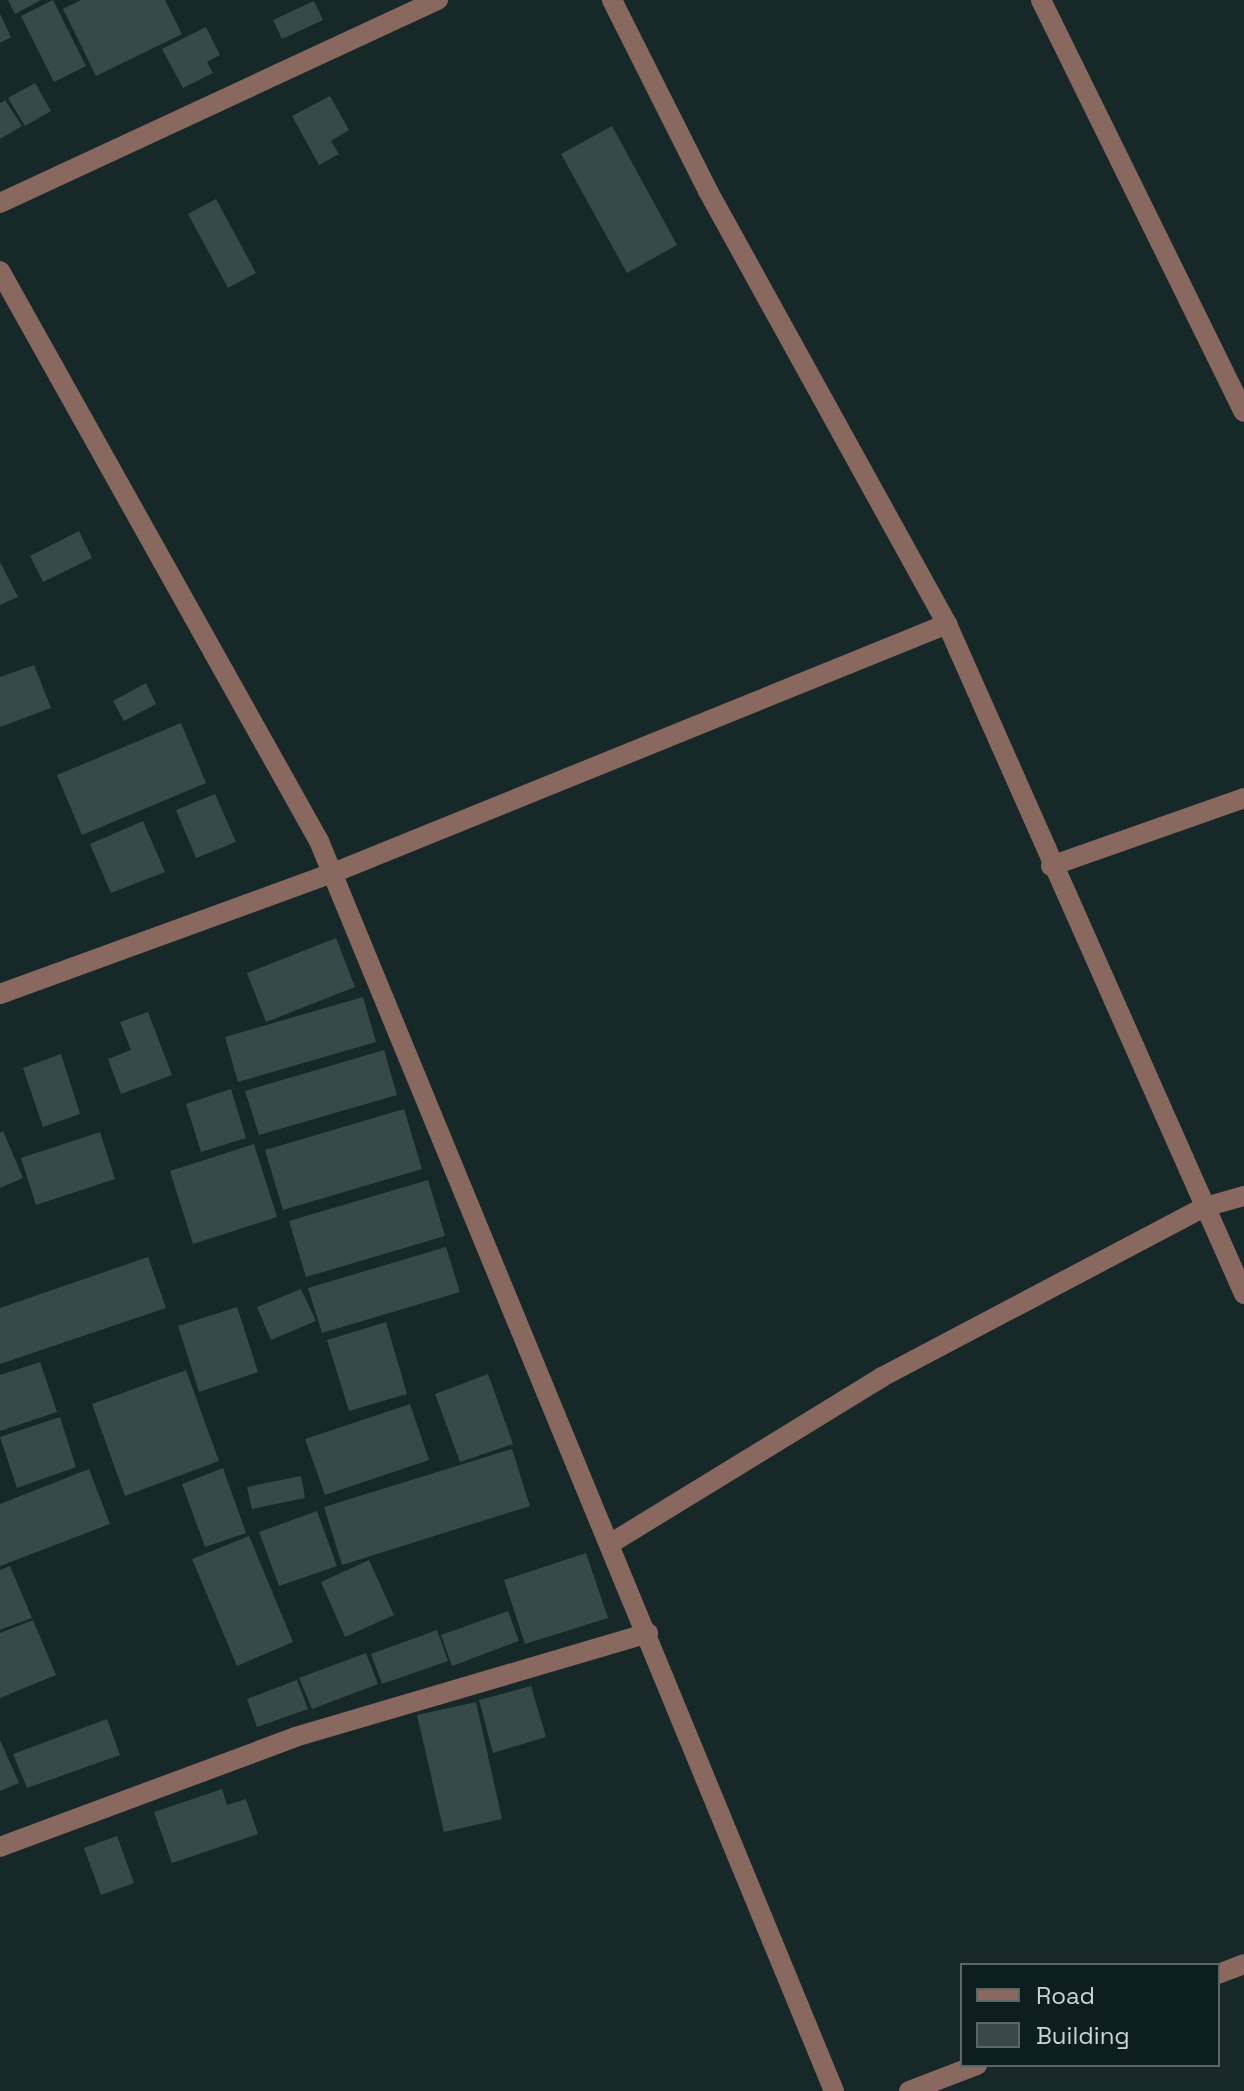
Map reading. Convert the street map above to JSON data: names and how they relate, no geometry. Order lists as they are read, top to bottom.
{
  "legend": ["Road", "Building"]
}
